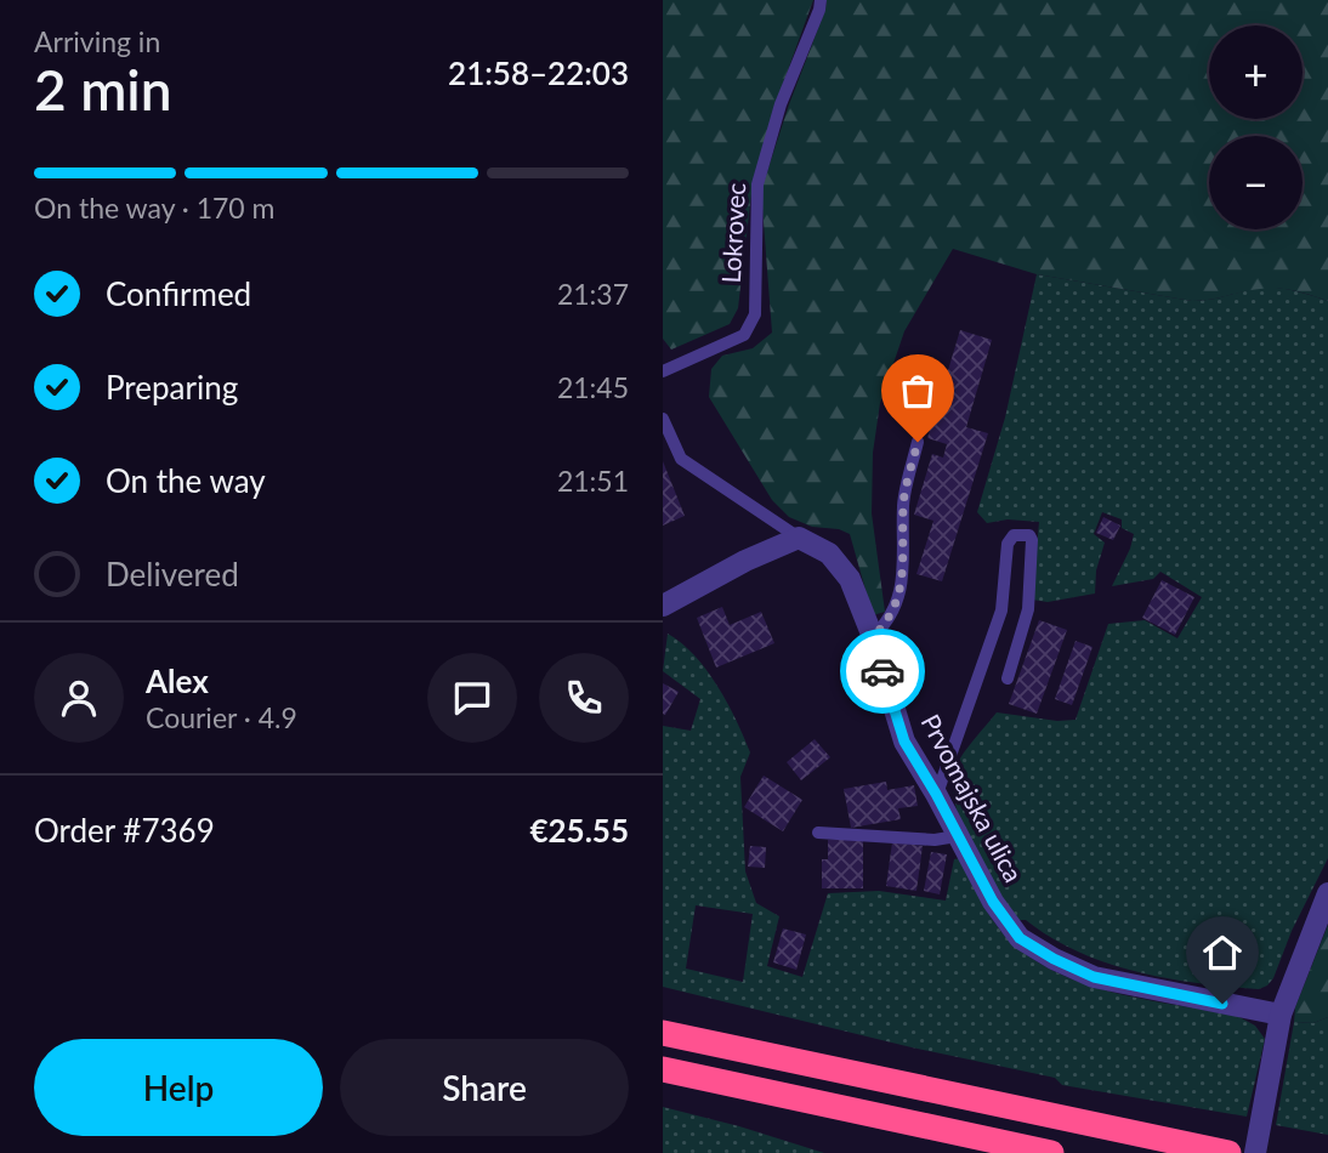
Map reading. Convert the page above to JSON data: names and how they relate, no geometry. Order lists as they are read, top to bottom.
{
  "streets": {
    "street": ["Prvomajska ulica"],
    "lane": ["Lokrovec"]
  },
  "page": {
    "heading": ["2 min", "Arriving in", "21:58–22:03"],
    "panel": [
      "Alex",
      "Courier · 4.9",
      "Order #7369",
      "€25.55"
    ],
    "map_buttons": ["+", "−"],
    "bar": "On the way · 170 m",
    "list": [
      ["Confirmed", "21:37"],
      ["Preparing", "21:45"],
      ["On the way", "21:51"],
      "Delivered"
    ],
    "buttons": ["Help", "Share"]
  }
}
